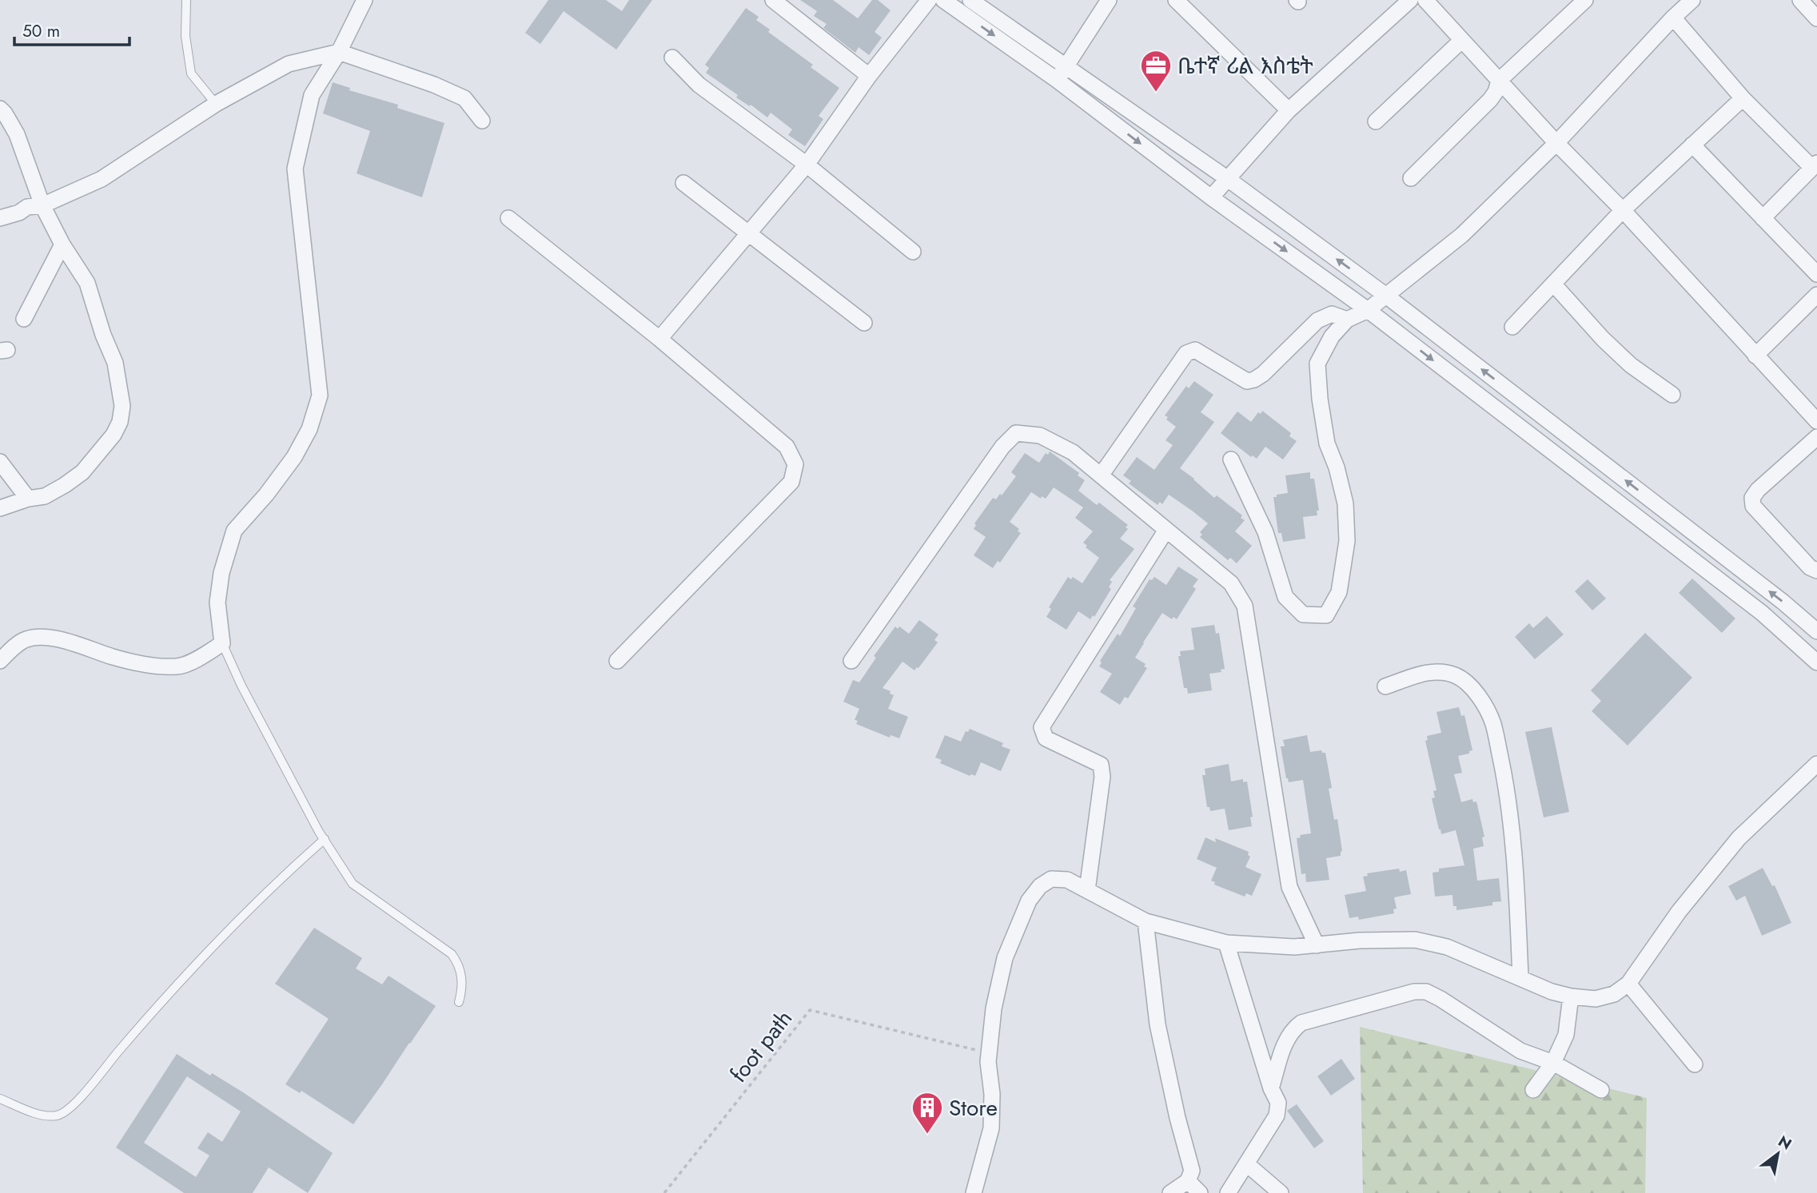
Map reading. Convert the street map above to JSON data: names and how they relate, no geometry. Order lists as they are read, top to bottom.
{
  "streets": {
    "path": ["foot path"]
  },
  "places": {
    "office": ["ቤተኛ ሪል እስቴት"],
    "building": ["Store"]
  },
  "scale_bar": "50 m",
  "north": "top right"
}
